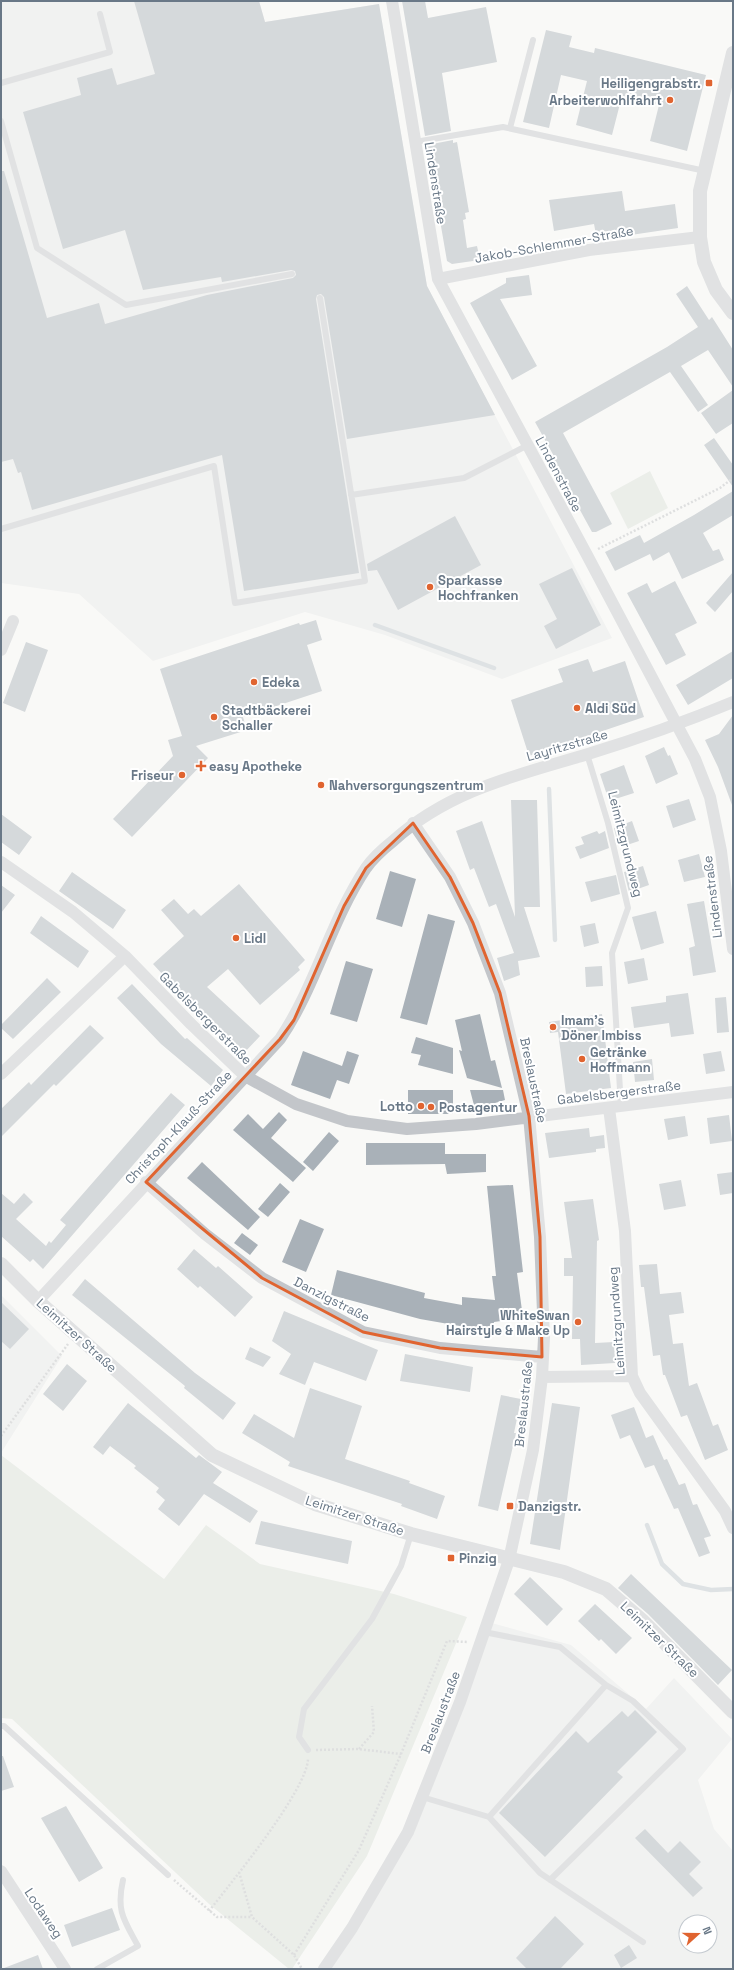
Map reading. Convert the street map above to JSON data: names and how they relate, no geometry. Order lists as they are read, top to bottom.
{
  "streets": {
    "street": [
      "Lindenstraße",
      "Jakob-Schlemmer-Straße",
      "Layritzstraße",
      "Leimitzgrundweg",
      "Gabelsbergerstraße",
      "Breslaustraße",
      "Christoph-Klauß-Straße",
      "Danzigstraße",
      "Leimitzer Straße",
      "Lodaweg"
    ]
  },
  "crossings": [
    ["Lindenstraße", "Jakob-Schlemmer-Straße"],
    ["Lindenstraße", "Layritzstraße"],
    ["Layritzstraße", "Leimitzgrundweg"],
    ["Layritzstraße", "Breslaustraße"],
    ["Layritzstraße", "Christoph-Klauß-Straße"],
    ["Leimitzgrundweg", "Gabelsbergerstraße"],
    ["Gabelsbergerstraße", "Breslaustraße"],
    ["Gabelsbergerstraße", "Christoph-Klauß-Straße"],
    ["Breslaustraße", "Christoph-Klauß-Straße"],
    ["Breslaustraße", "Danzigstraße"],
    ["Breslaustraße", "Leimitzer Straße"],
    ["Christoph-Klauß-Straße", "Danzigstraße"],
    ["Christoph-Klauß-Straße", "Leimitzer Straße"]
  ],
  "places": {
    "transit": ["Heiligengrabstr.", "Danzigstr.", "Pinzig"],
    "other": [
      "Arbeiterwohlfahrt",
      "Sparkasse Hochfranken",
      "Edeka",
      "Aldi Süd",
      "Stadtbäckerei Schaller",
      "Friseur",
      "Nahversorgungszentrum",
      "Lidl",
      "Imam's Döner Imbiss",
      "Getränke Hoffmann",
      "Lotto",
      "Postagentur",
      "WhiteSwan Hairstyle & Make Up"
    ],
    "health": ["easy Apotheke"]
  },
  "north": "right"
}
